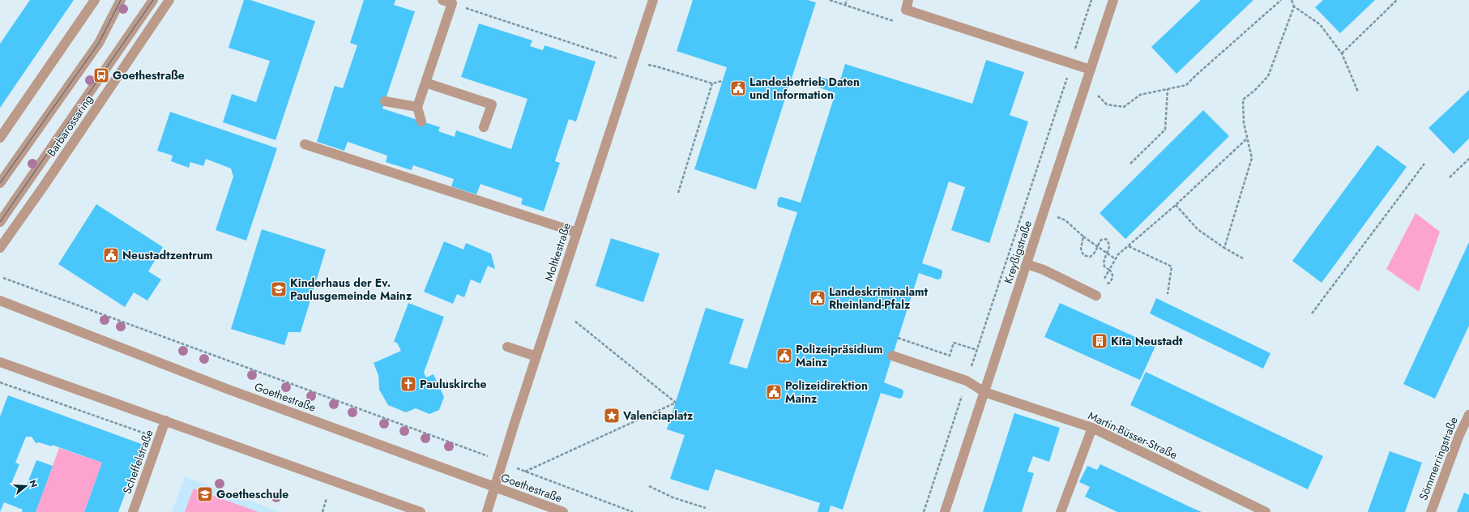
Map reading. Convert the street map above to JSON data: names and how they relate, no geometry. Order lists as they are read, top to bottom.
{
  "streets": {
    "street": [
      "Barbarossaring",
      "Moltkestraße",
      "Kreyßigstraße",
      "Goethestraße",
      "Martin-Büsser-Straße",
      "Sömmerringstraße",
      "Scheffelstraße"
    ]
  },
  "crossings": [
    ["Moltkestraße", "Goethestraße"],
    ["Kreyßigstraße", "Martin-Büsser-Straße"]
  ],
  "places": {
    "bus stop": ["Goethestraße"],
    "public building": [
      "Landesbetrieb Daten und Information",
      "Neustadtzentrum",
      "Landeskriminalamt Rheinland-Pfalz",
      "Polizeipräsidium Mainz",
      "Polizeidirektion Mainz"
    ],
    "school or university": ["Kinderhaus der Ev. Paulusgemeinde Mainz", "Goetheschule"],
    "building": ["Kita Neustadt"],
    "church": ["Pauluskirche"],
    "place": ["Valenciaplatz"]
  },
  "north": "right"
}
